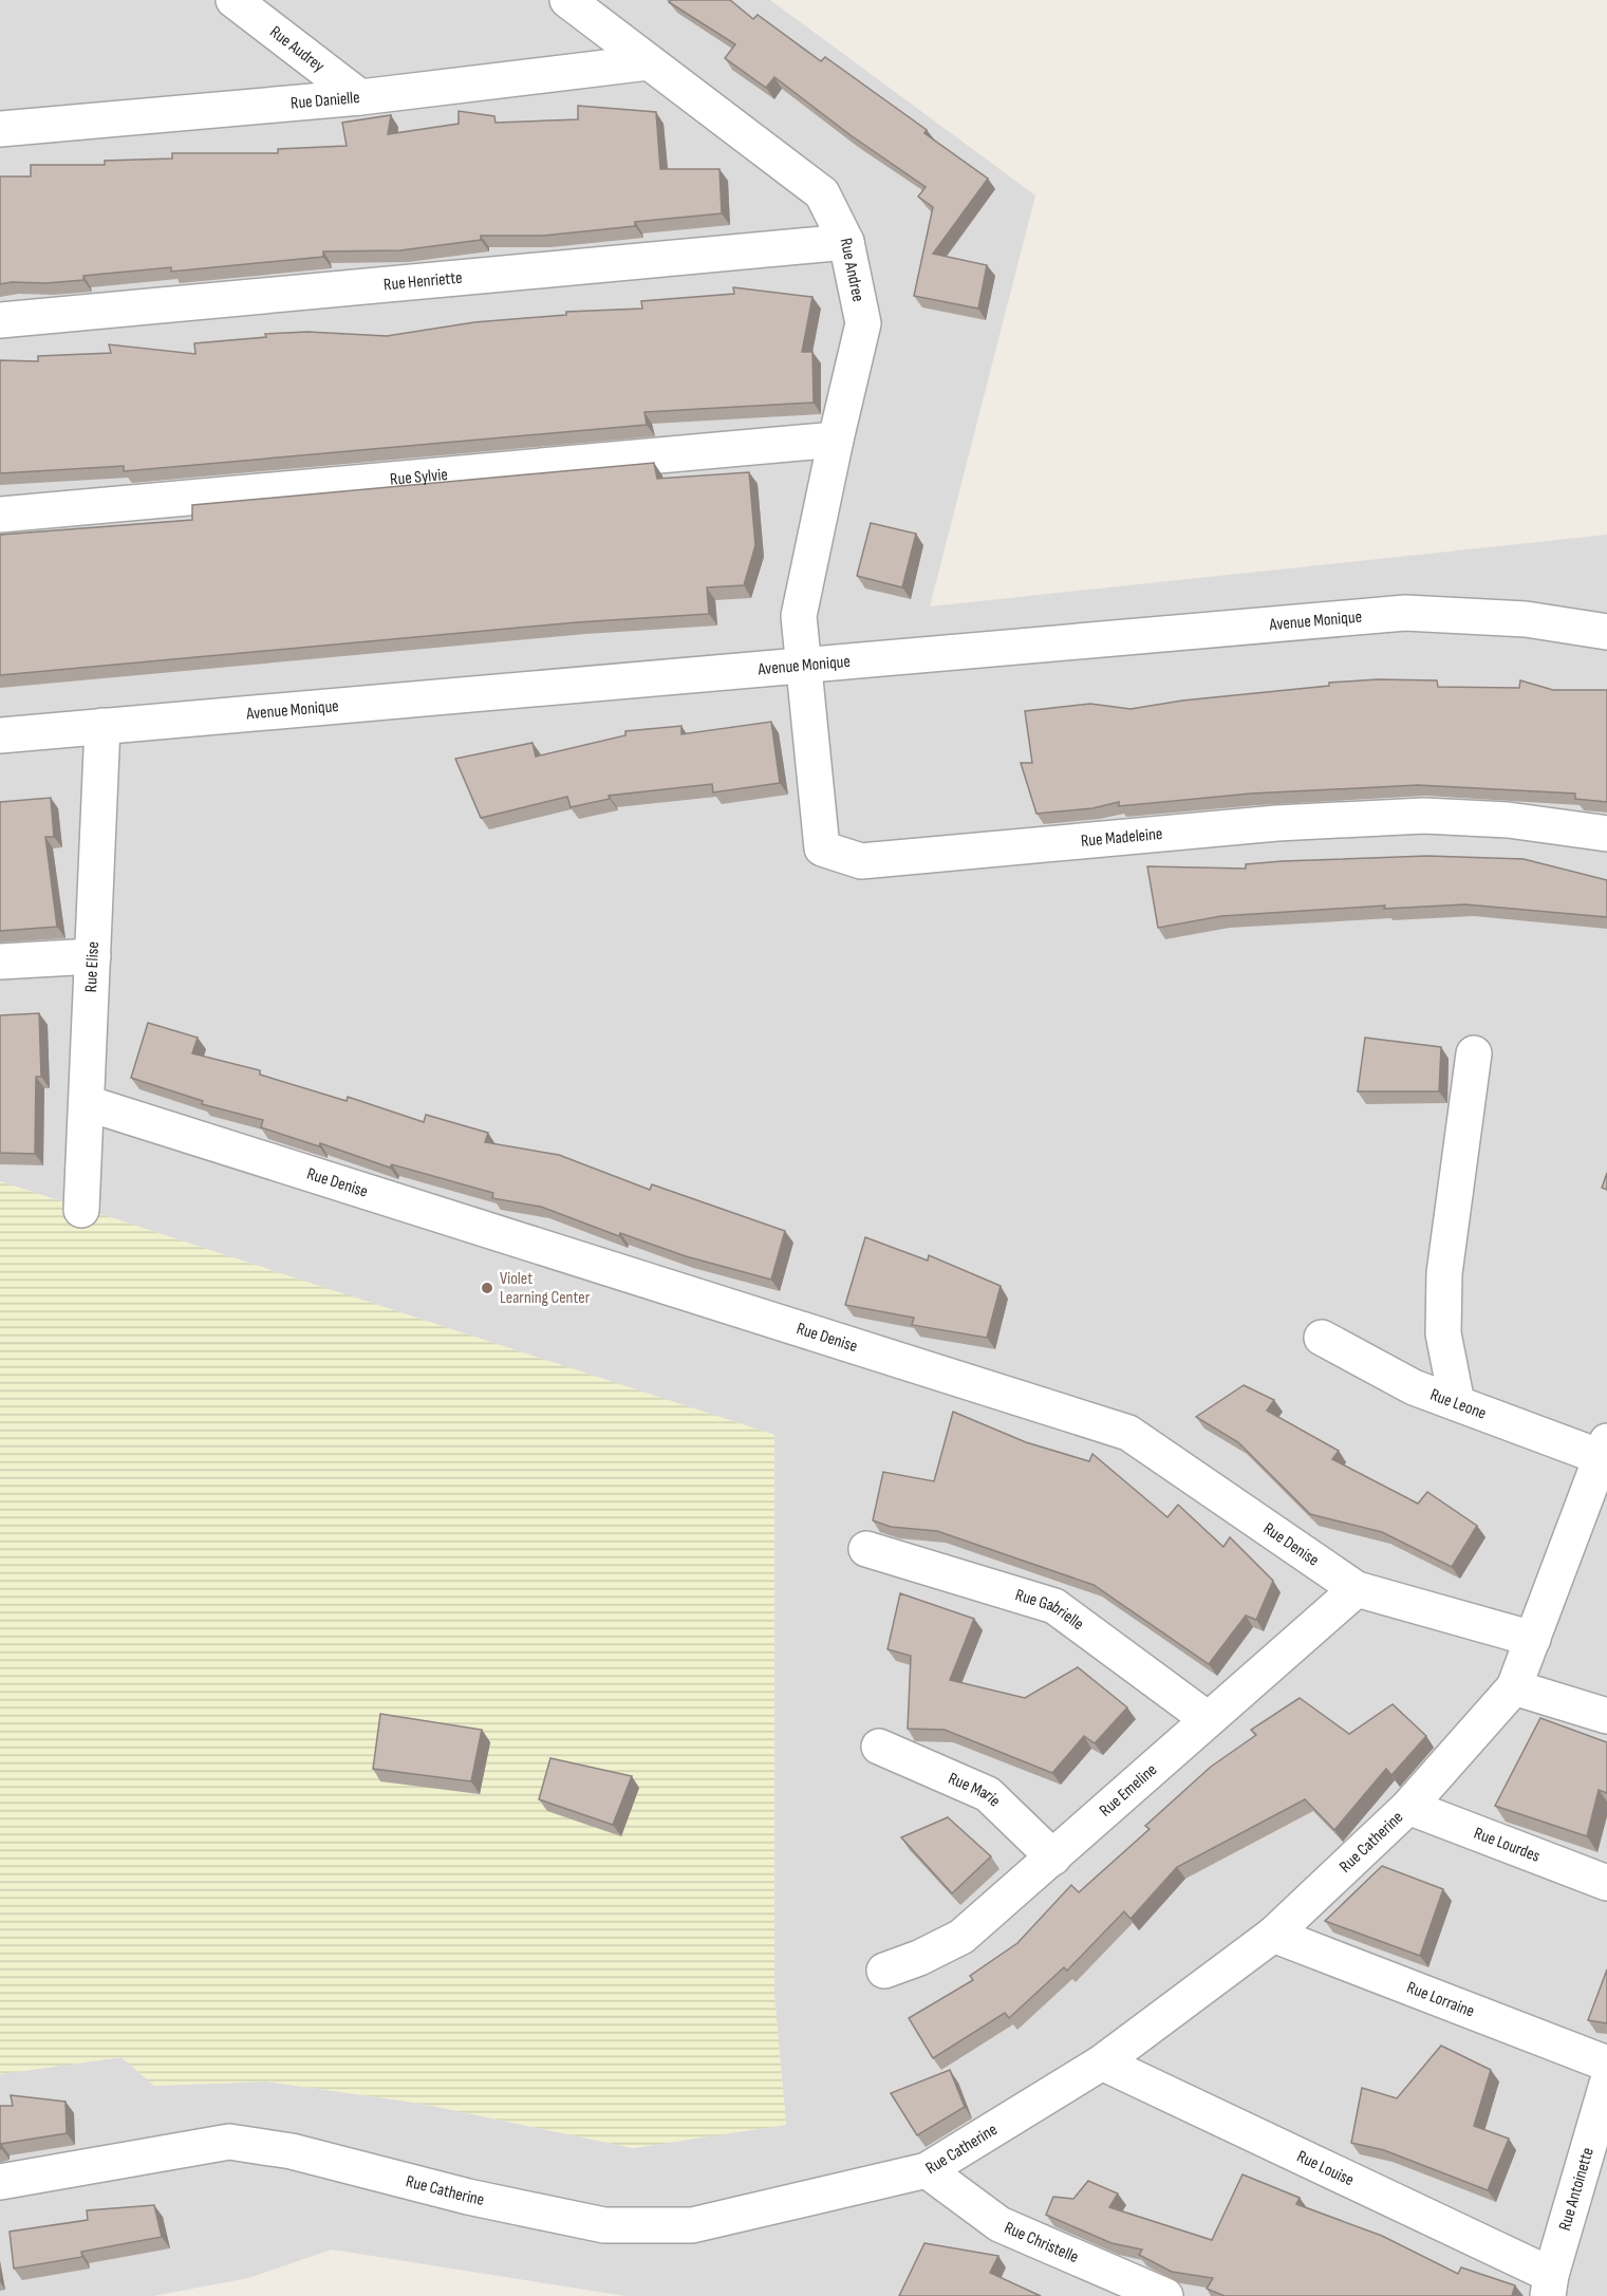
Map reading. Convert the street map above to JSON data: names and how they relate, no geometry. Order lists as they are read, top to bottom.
{
  "streets": {
    "street": [
      "Rue Audrey",
      "Rue Danielle",
      "Rue Andree",
      "Rue Henriette",
      "Rue Sylvie",
      "Avenue Monique",
      "Rue Madeleine",
      "Rue Elise",
      "Rue Denise",
      "Rue Leone",
      "Rue Gabrielle",
      "Rue Emeline",
      "Rue Marie",
      "Rue Catherine",
      "Rue Lourdes",
      "Rue Lorraine",
      "Rue Louise",
      "Rue Antoinette",
      "Rue Christelle"
    ]
  },
  "crossings": [
    ["Rue Audrey", "Rue Danielle"],
    ["Rue Danielle", "Rue Andree"],
    ["Rue Andree", "Rue Henriette"],
    ["Rue Andree", "Rue Sylvie"],
    ["Rue Andree", "Avenue Monique"],
    ["Rue Andree", "Rue Madeleine"],
    ["Avenue Monique", "Rue Madeleine"],
    ["Avenue Monique", "Rue Elise"],
    ["Rue Elise", "Rue Denise"],
    ["Rue Denise", "Rue Emeline"],
    ["Rue Denise", "Rue Catherine"],
    ["Rue Leone", "Rue Catherine"],
    ["Rue Gabrielle", "Rue Emeline"],
    ["Rue Emeline", "Rue Marie"],
    ["Rue Catherine", "Rue Lourdes"],
    ["Rue Catherine", "Rue Lorraine"],
    ["Rue Catherine", "Rue Louise"],
    ["Rue Catherine", "Rue Christelle"],
    ["Rue Louise", "Rue Antoinette"]
  ],
  "places": ["Violet Learning Center"]
}
